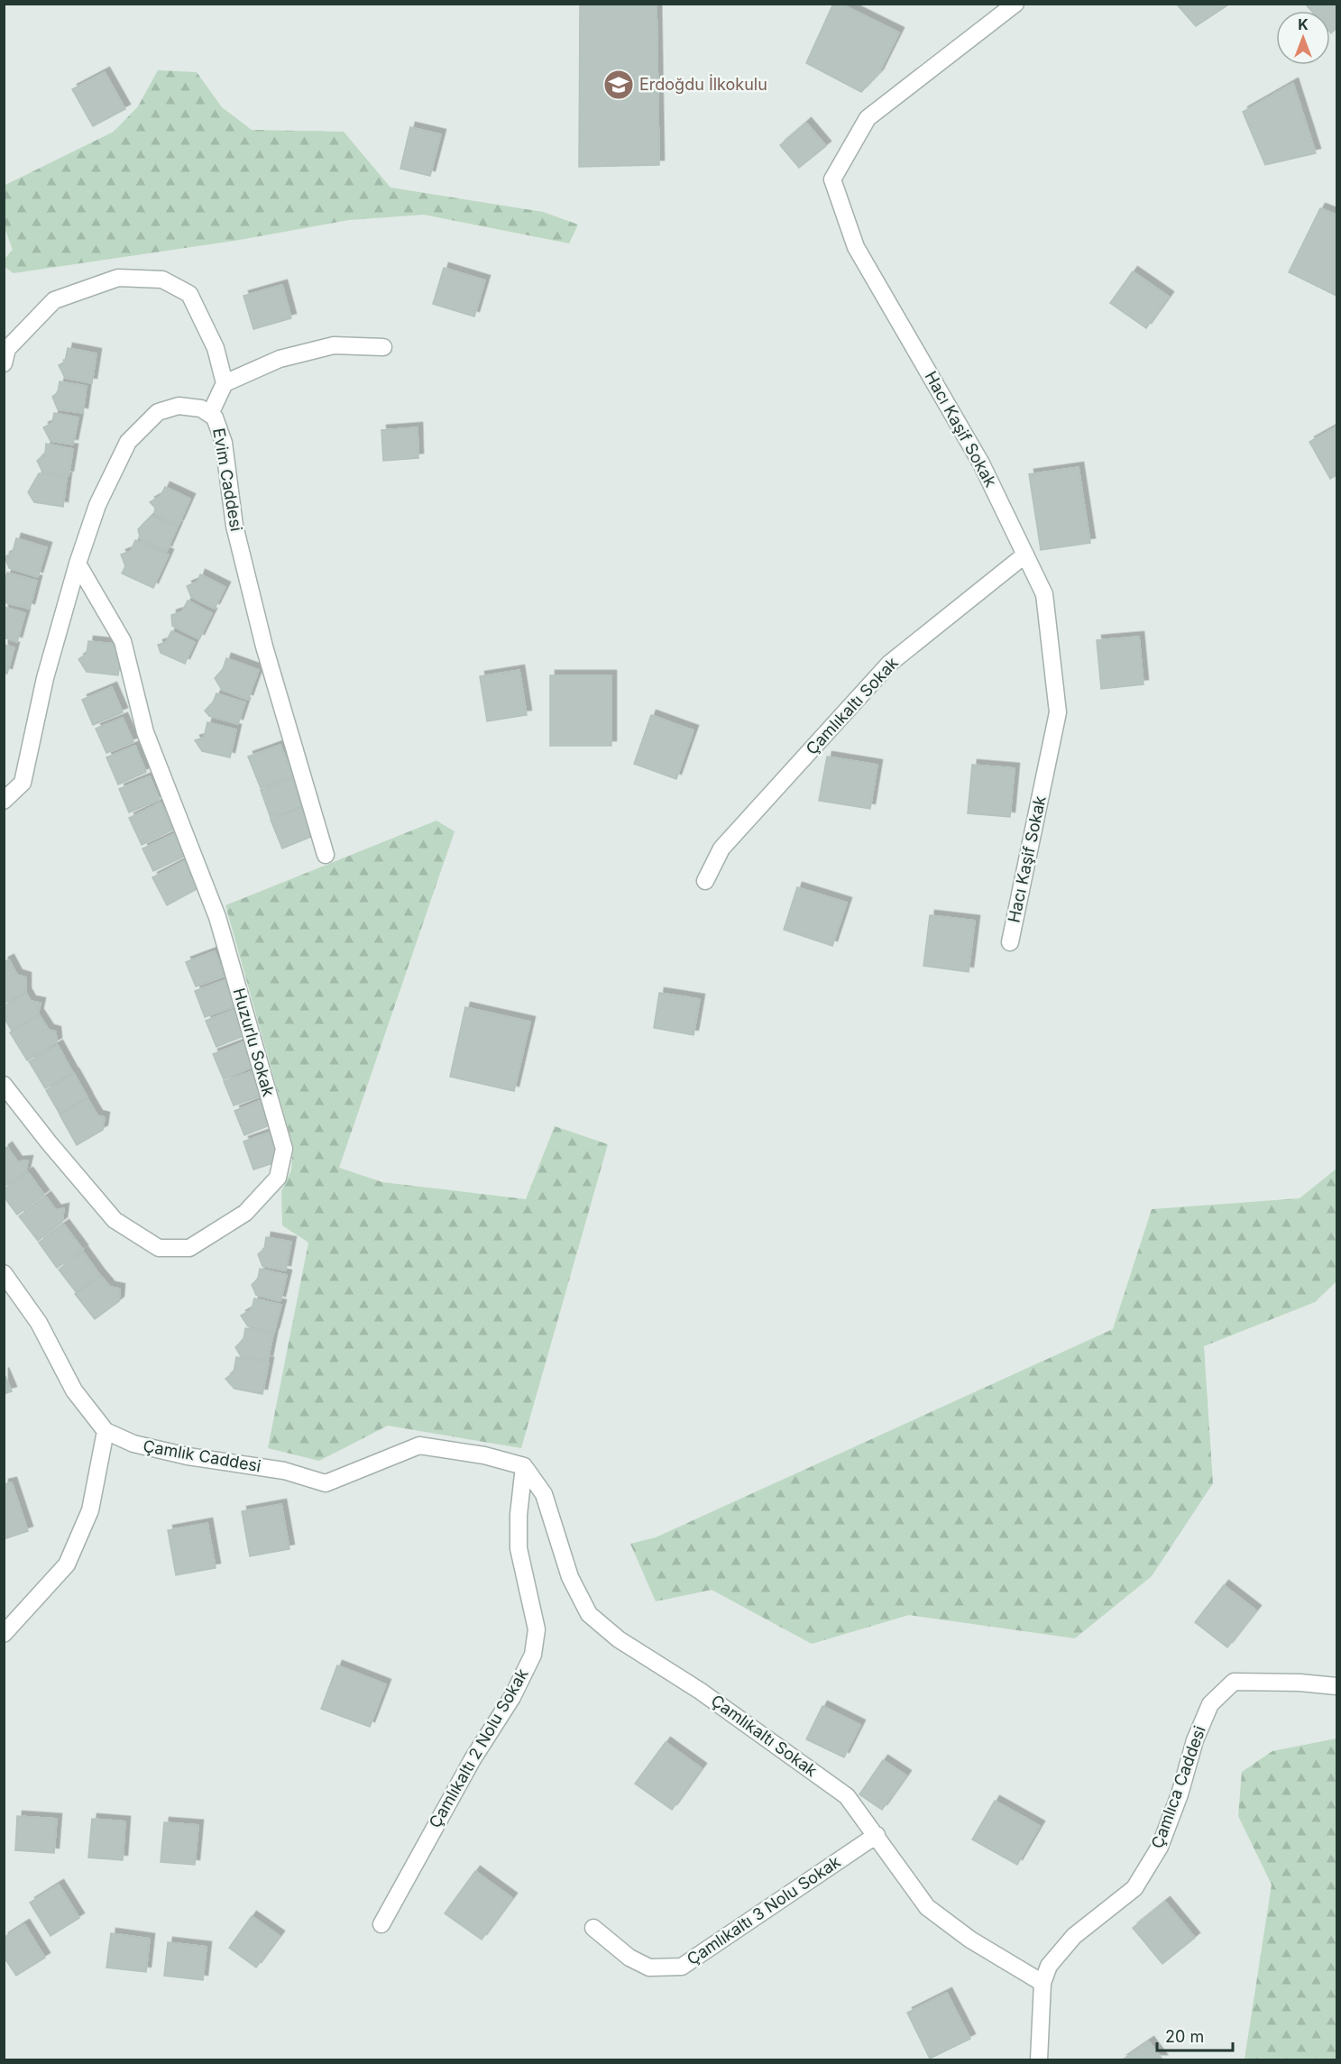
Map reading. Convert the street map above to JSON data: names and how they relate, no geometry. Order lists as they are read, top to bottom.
{
  "streets": {
    "street": [
      "Hacı Kaşif Sokak",
      "Evim Caddesi",
      "Çamlıkaltı Sokak",
      "Huzurlu Sokak",
      "Çamlık Caddesi",
      "Çamlıkaltı 2 Nolu Sokak",
      "Çamlıca Caddesi",
      "Çamlıkaltı 3 Nolu Sokak"
    ]
  },
  "crossings": [
    ["Hacı Kaşif Sokak", "Çamlıkaltı Sokak"],
    ["Evim Caddesi", "Huzurlu Sokak"],
    ["Çamlıkaltı Sokak", "Çamlık Caddesi"],
    ["Çamlıkaltı Sokak", "Çamlıkaltı 2 Nolu Sokak"],
    ["Çamlıkaltı Sokak", "Çamlıca Caddesi"],
    ["Çamlıkaltı Sokak", "Çamlıkaltı 3 Nolu Sokak"],
    ["Çamlık Caddesi", "Çamlıkaltı 2 Nolu Sokak"]
  ],
  "places": {
    "school or university": ["Erdoğdu İlkokulu"]
  },
  "scale_bar": "20 m",
  "north": "top"
}
